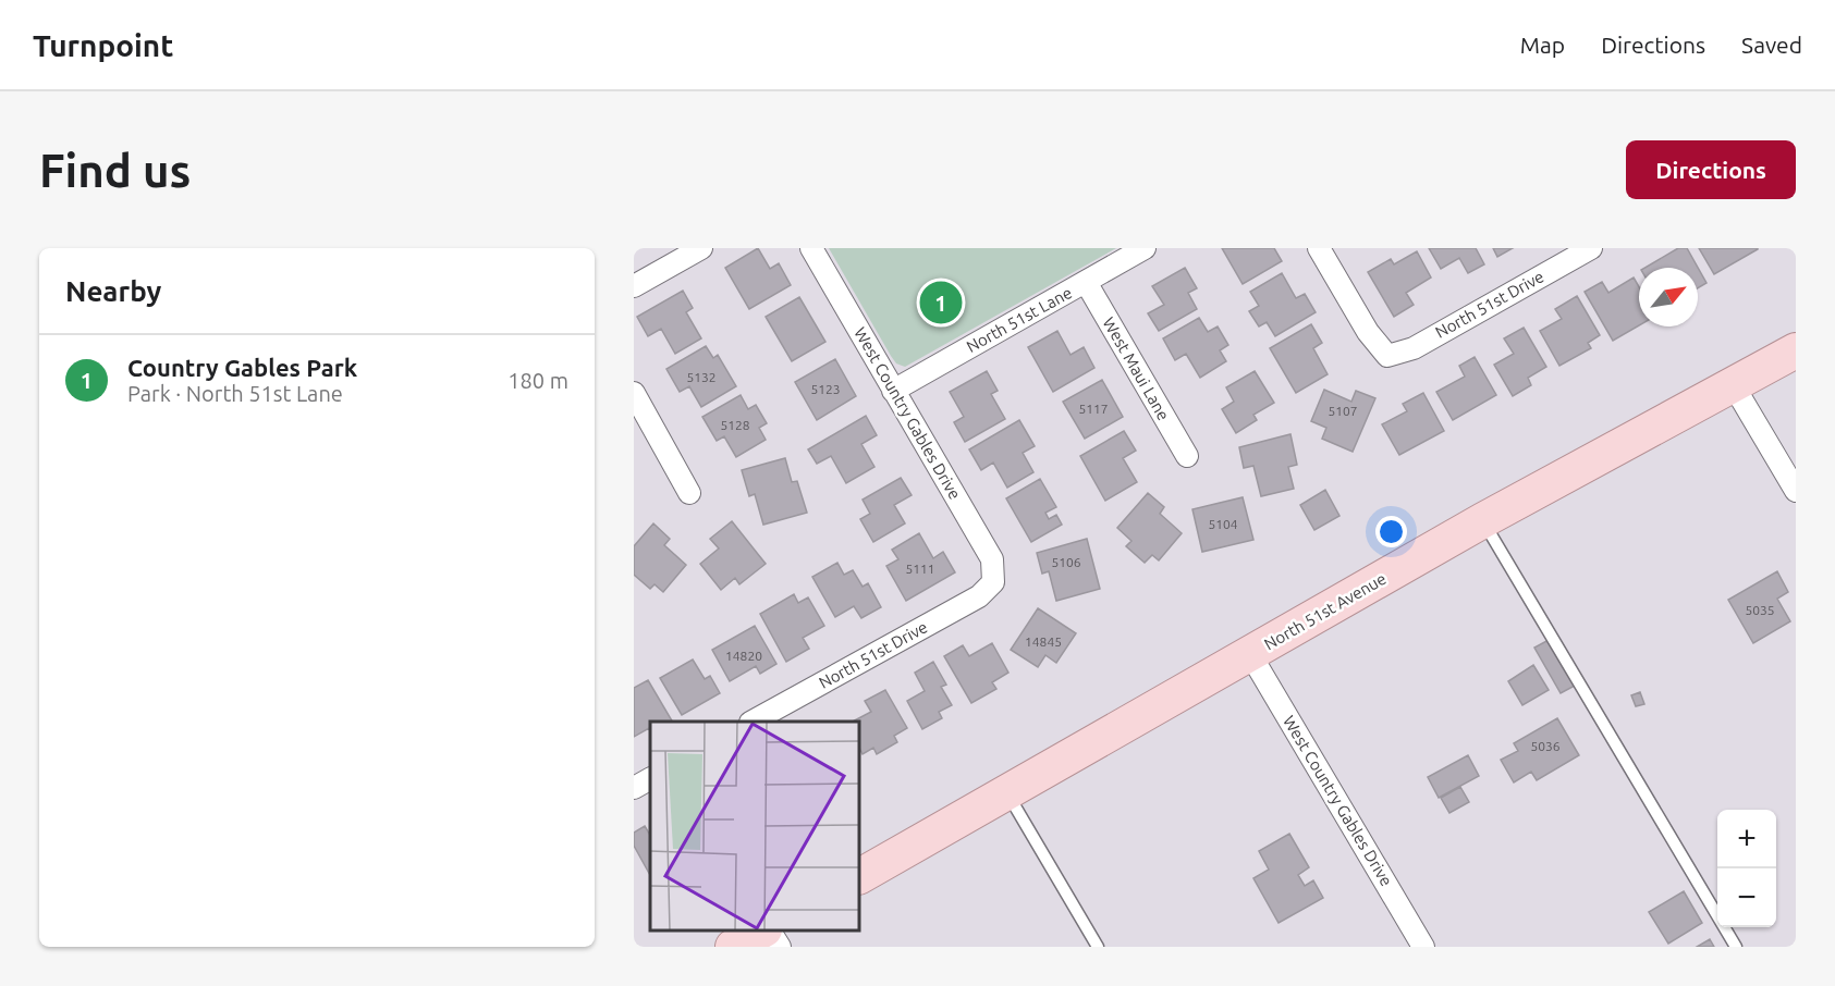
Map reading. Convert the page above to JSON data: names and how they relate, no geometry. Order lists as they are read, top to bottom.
{
  "streets": {
    "main road": ["North 51st Avenue"],
    "street": [
      "North 51st Drive",
      "North 51st Lane",
      "West Maui Lane",
      "West Country Gables Drive"
    ]
  },
  "crossings": [
    ["North 51st Drive", "West Country Gables Drive"],
    ["North 51st Lane", "West Maui Lane"],
    ["North 51st Lane", "West Country Gables Drive"],
    ["West Country Gables Drive", "North 51st Avenue"]
  ],
  "house_numbers": [
    "5132",
    "5123",
    "5117",
    "5107",
    "5128",
    "5104",
    "5106",
    "5111",
    "5035",
    "14845",
    "14820",
    "5036"
  ],
  "north": "top right",
  "page": {
    "header": "Turnpoint",
    "nav": ["Map", "Directions", "Saved"],
    "buttons": "Directions",
    "title": "Find us",
    "heading": "Nearby",
    "pins": "1",
    "list": [
      {
        "mark": "1",
        "name": "Country Gables Park",
        "note": "Park · North 51st Lane",
        "value": "180 m"
      }
    ],
    "map_buttons": ["+", "−"]
  }
}
